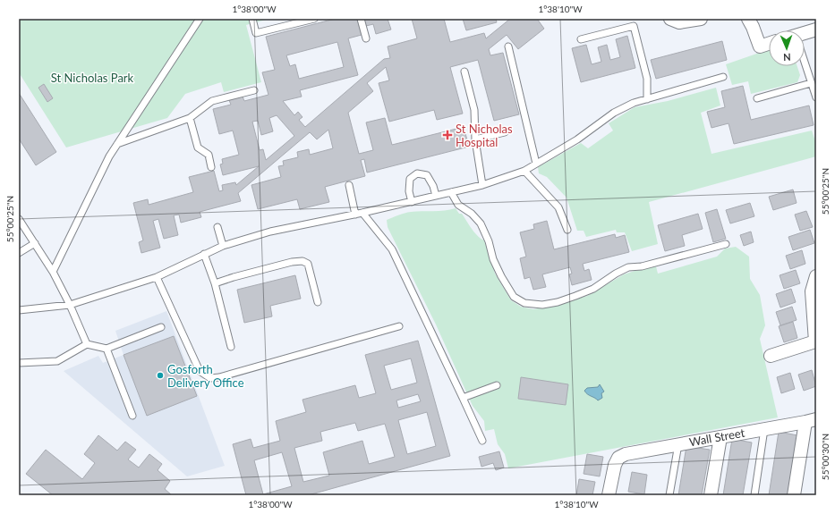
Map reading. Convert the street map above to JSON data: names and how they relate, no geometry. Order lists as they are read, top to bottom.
{
  "streets": {
    "street": ["Wall Street"]
  },
  "parks": ["St Nicholas Park"],
  "places": {
    "health": ["St Nicholas Hospital"],
    "other": ["Gosforth Delivery Office"]
  },
  "north": "bottom",
  "coordinates": [
    "1°38'00\"W",
    "1°38'10\"W",
    "55°00'25\"N",
    "55°00'30\"N"
  ]
}
